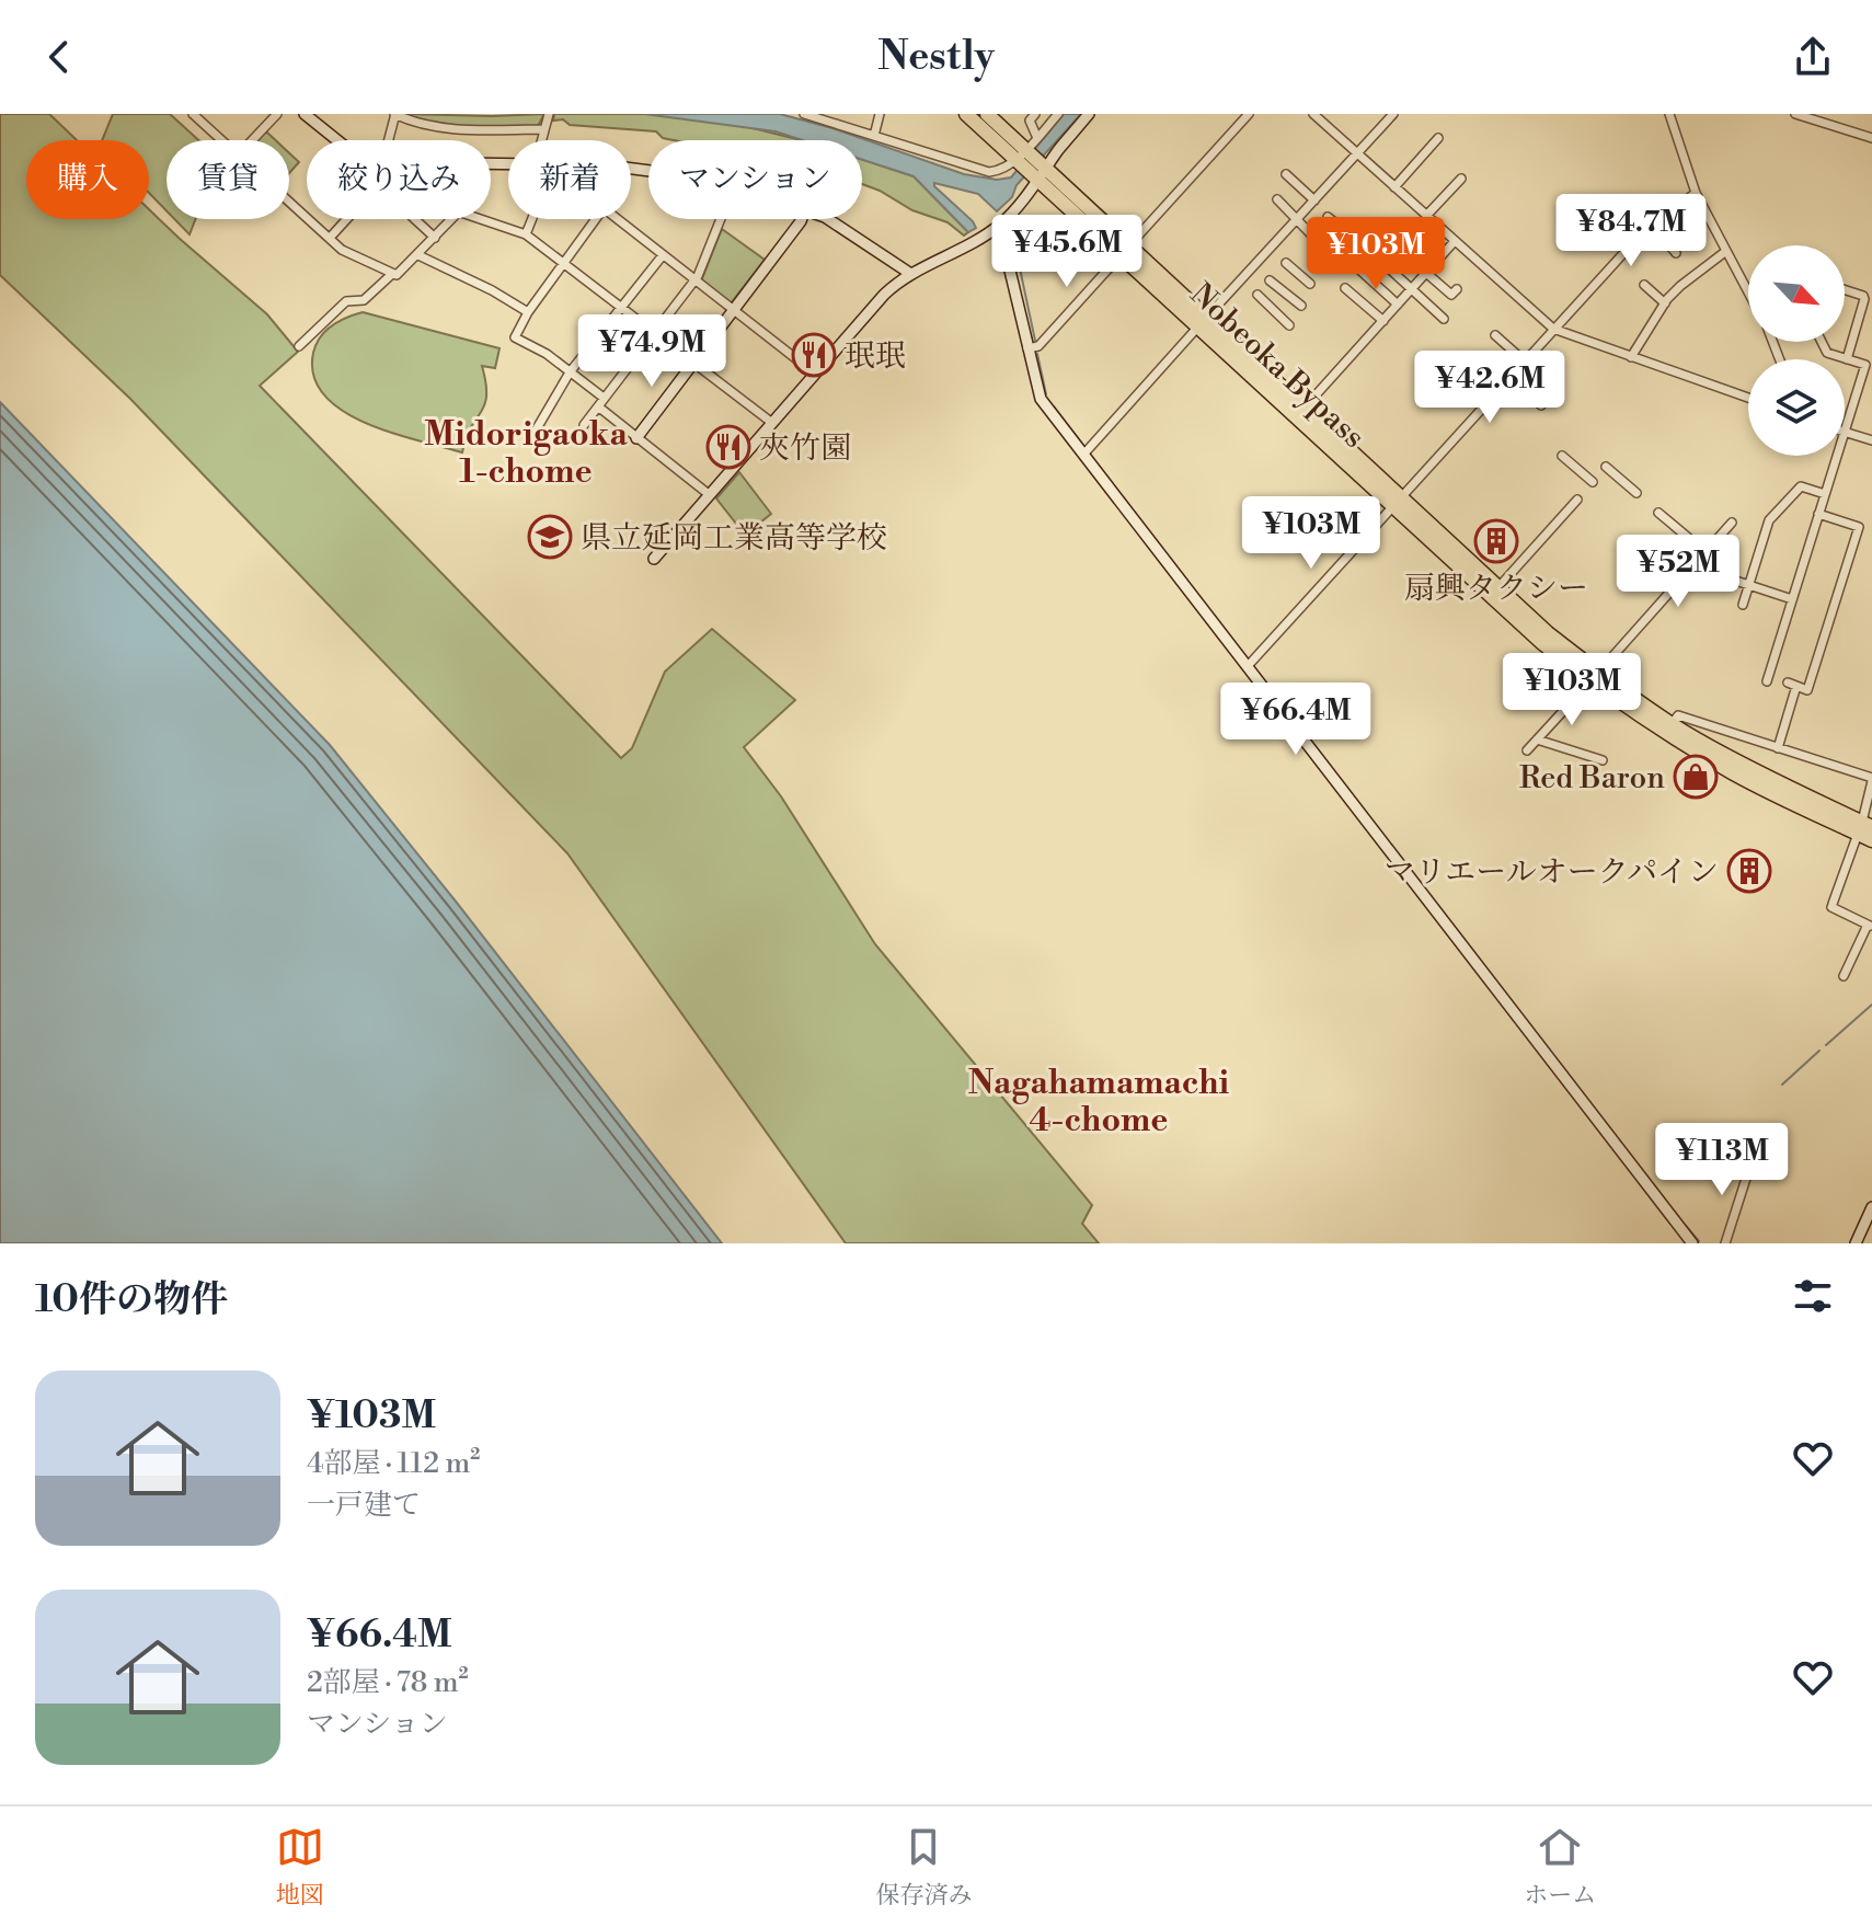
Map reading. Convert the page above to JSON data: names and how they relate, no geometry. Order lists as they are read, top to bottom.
{
  "streets": {
    "highway": ["Nobeoka Bypass"]
  },
  "districts": ["Midorigaoka 1-chome", "Nagahamamachi 4-chome"],
  "places": {
    "restaurant": ["珉珉", "夾竹園"],
    "school or university": ["県立延岡工業高等学校"],
    "building": ["扇興タクシー", "マリエールオークパイン"],
    "shop": ["Red Baron"]
  },
  "north": "bottom right",
  "page": {
    "header": "Nestly",
    "chip": [
      "購入",
      "賃貸",
      "絞り込み",
      "新着",
      "マンション"
    ],
    "price": [
      "¥84.7M",
      "¥45.6M",
      "¥103M",
      "¥74.9M",
      "¥42.6M",
      "¥103M",
      "¥52M",
      "¥103M",
      "¥66.4M",
      "¥113M"
    ],
    "heading": "10件の物件",
    "list": [
      {
        "name": "¥103M",
        "note": "4部屋 · 112 m² · 一戸建て"
      },
      {
        "name": "¥66.4M",
        "note": "2部屋 · 78 m² · マンション"
      }
    ],
    "tabs": ["地図", "保存済み", "ホーム"]
  }
}
